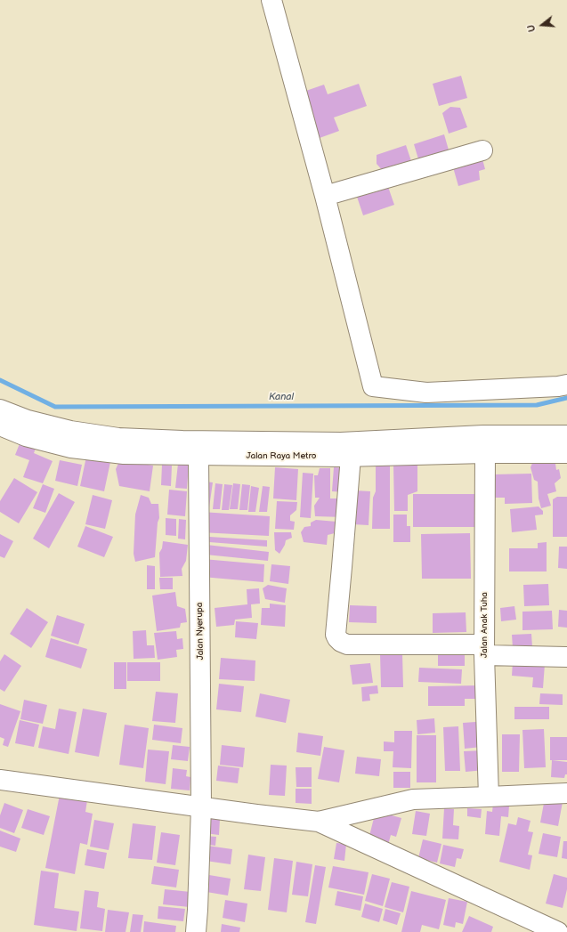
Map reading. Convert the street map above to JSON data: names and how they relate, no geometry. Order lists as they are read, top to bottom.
{
  "streets": {
    "main road": ["Jalan Raya Metro", "Jalan Anak Tuha", "Jalan Nyerupa"]
  },
  "crossings": [
    ["Jalan Raya Metro", "Jalan Anak Tuha"],
    ["Jalan Raya Metro", "Jalan Nyerupa"]
  ],
  "water": ["Kanal"],
  "north": "left"
}
